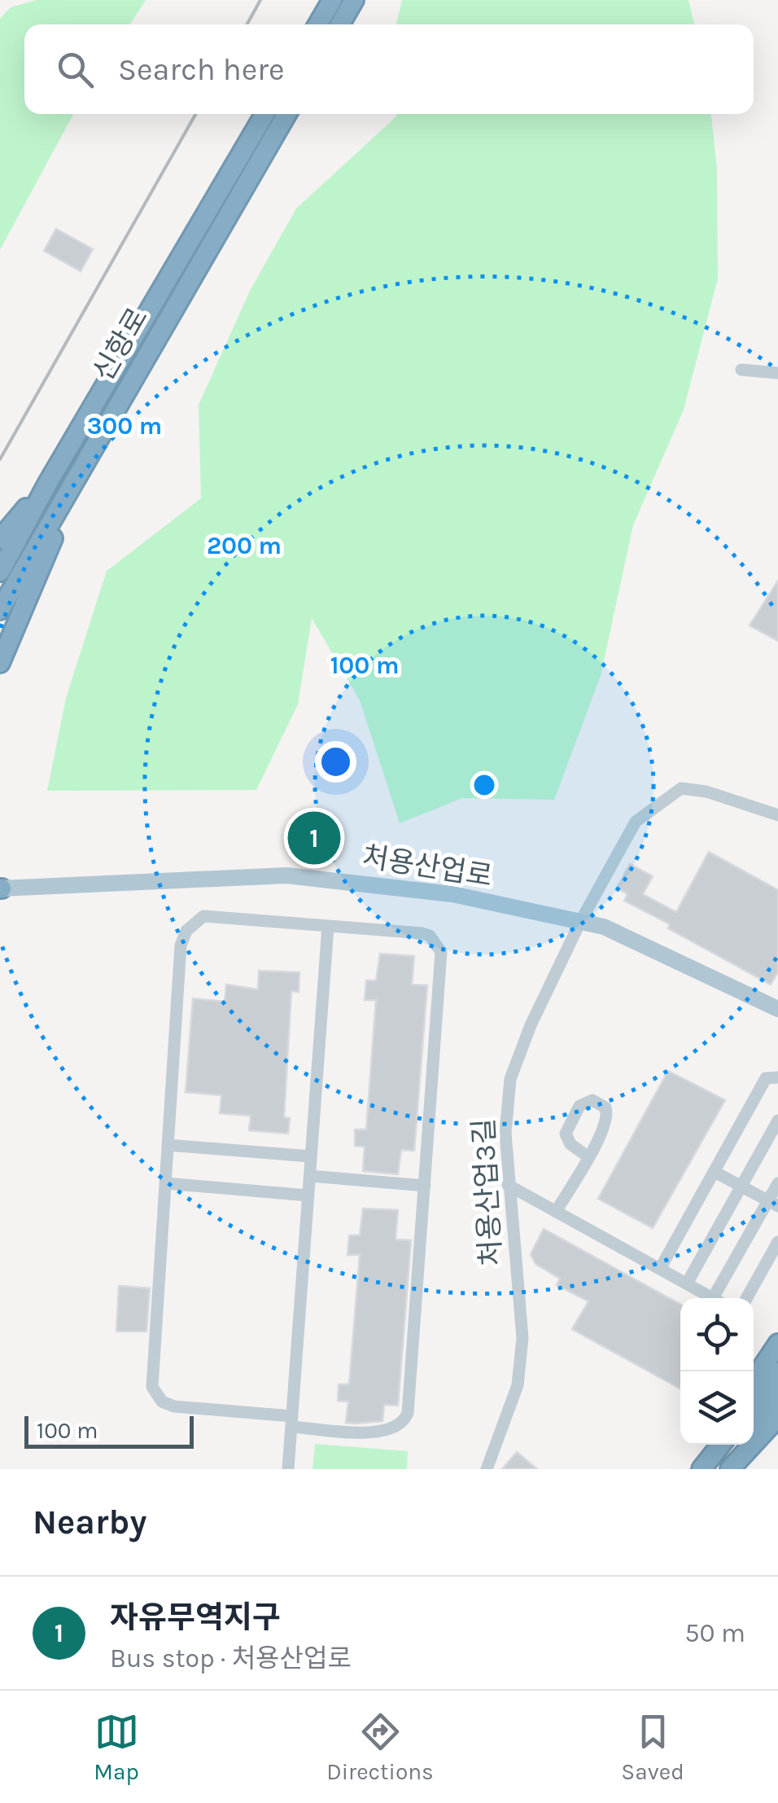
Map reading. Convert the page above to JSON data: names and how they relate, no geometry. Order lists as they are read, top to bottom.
{
  "streets": {
    "highway": ["신항로"],
    "main road": ["처용산업로"],
    "street": ["처용산업3길"]
  },
  "crossings": [
    ["처용산업로", "처용산업3길"]
  ],
  "scale_bar": "100 m",
  "page": {
    "search": "Search here",
    "pins": "1",
    "scale": "100 m",
    "heading": "Nearby",
    "list": [
      {
        "mark": "1",
        "name": "자유무역지구",
        "note": "Bus stop · 처용산업로",
        "value": "50 m"
      }
    ],
    "nav": ["Map", "Directions", "Saved"]
  },
  "rings": ["300 m", "200 m", "100 m"]
}
